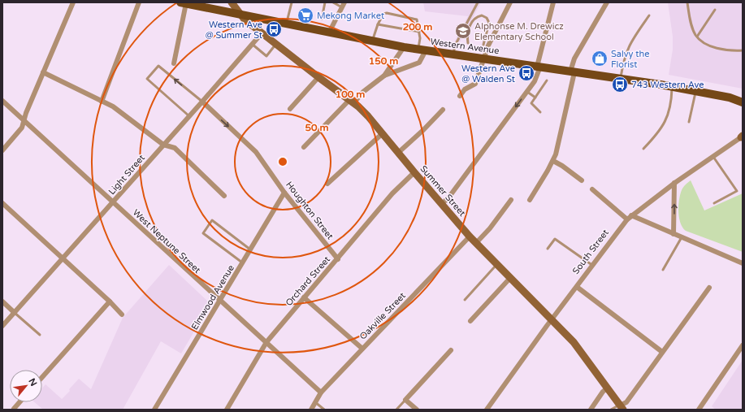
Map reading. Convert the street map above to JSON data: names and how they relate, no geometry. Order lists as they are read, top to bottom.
{
  "streets": {
    "main road": ["Western Avenue", "Summer Street"],
    "street": [
      "Light Street",
      "Houghton Street",
      "West Neptune Street",
      "South Street",
      "Orchard Street",
      "Elmwood Avenue",
      "Oakville Street"
    ]
  },
  "crossings": [
    ["Western Avenue", "Summer Street"],
    ["Light Street", "Summer Street"],
    ["Light Street", "Houghton Street"],
    ["Light Street", "West Neptune Street"],
    ["Summer Street", "South Street"],
    ["Summer Street", "Orchard Street"],
    ["Summer Street", "Oakville Street"],
    ["Houghton Street", "Orchard Street"],
    ["Houghton Street", "Elmwood Avenue"],
    ["West Neptune Street", "Orchard Street"],
    ["West Neptune Street", "Elmwood Avenue"],
    ["West Neptune Street", "Oakville Street"]
  ],
  "one_way": ["Houghton Street"],
  "places": {
    "supermarket": ["Mekong Market"],
    "bus stop": ["Western Ave @ Summer St", "Western Ave @ Walden St", "743 Western Ave"],
    "school or university": ["Alphonse M. Drewicz Elementary School"],
    "shop": ["Salvy the Florist"]
  },
  "north": "top right",
  "rings": [
    "200 m",
    "150 m",
    "100 m",
    "50 m"
  ]
}
